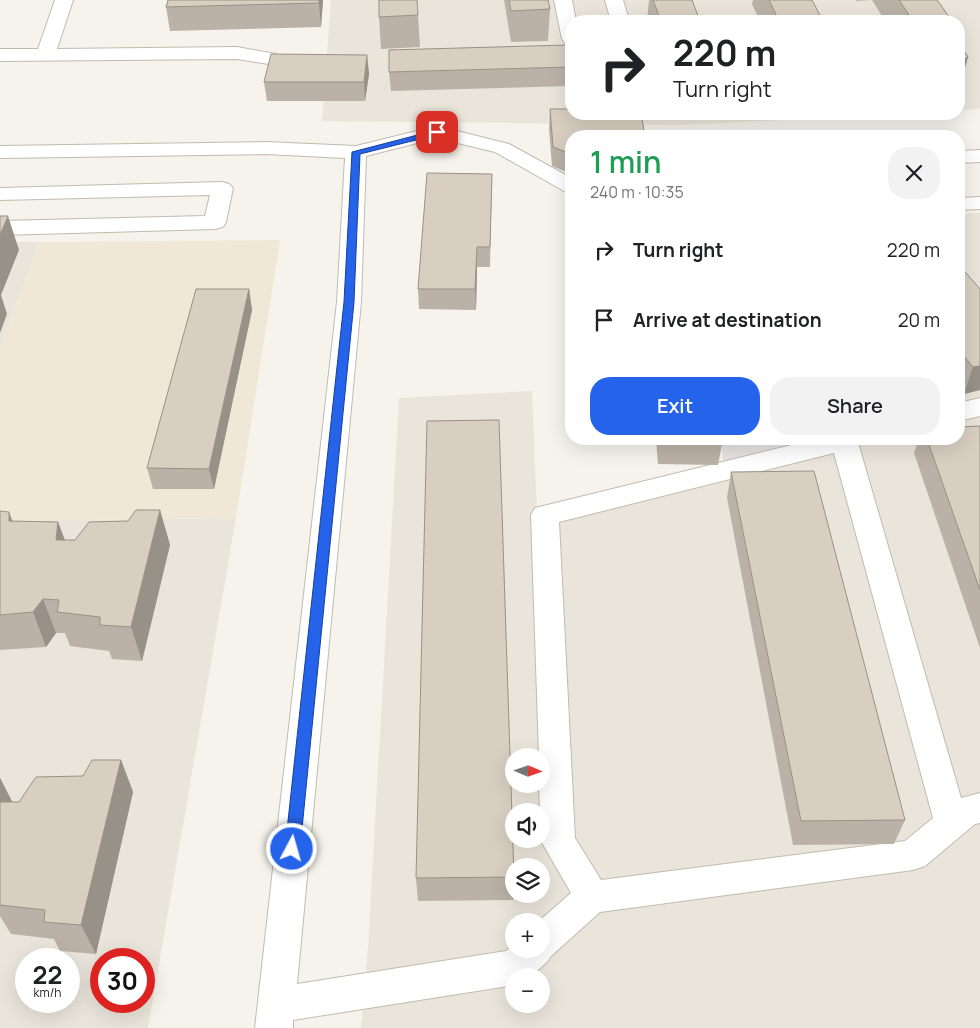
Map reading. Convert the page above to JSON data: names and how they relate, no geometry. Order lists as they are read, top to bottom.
{
  "north": "right",
  "page": {
    "turn": ["220 m", "Turn right"],
    "heading": ["1 min", "240 m · 10:35"],
    "list": [
      {
        "name": "Turn right",
        "value": "220 m"
      },
      {
        "name": "Arrive at destination",
        "value": "20 m"
      }
    ],
    "buttons": ["Exit", "Share"],
    "map_buttons": ["+", "−"],
    "speed": "22 km/h",
    "limit": "30"
  }
}
